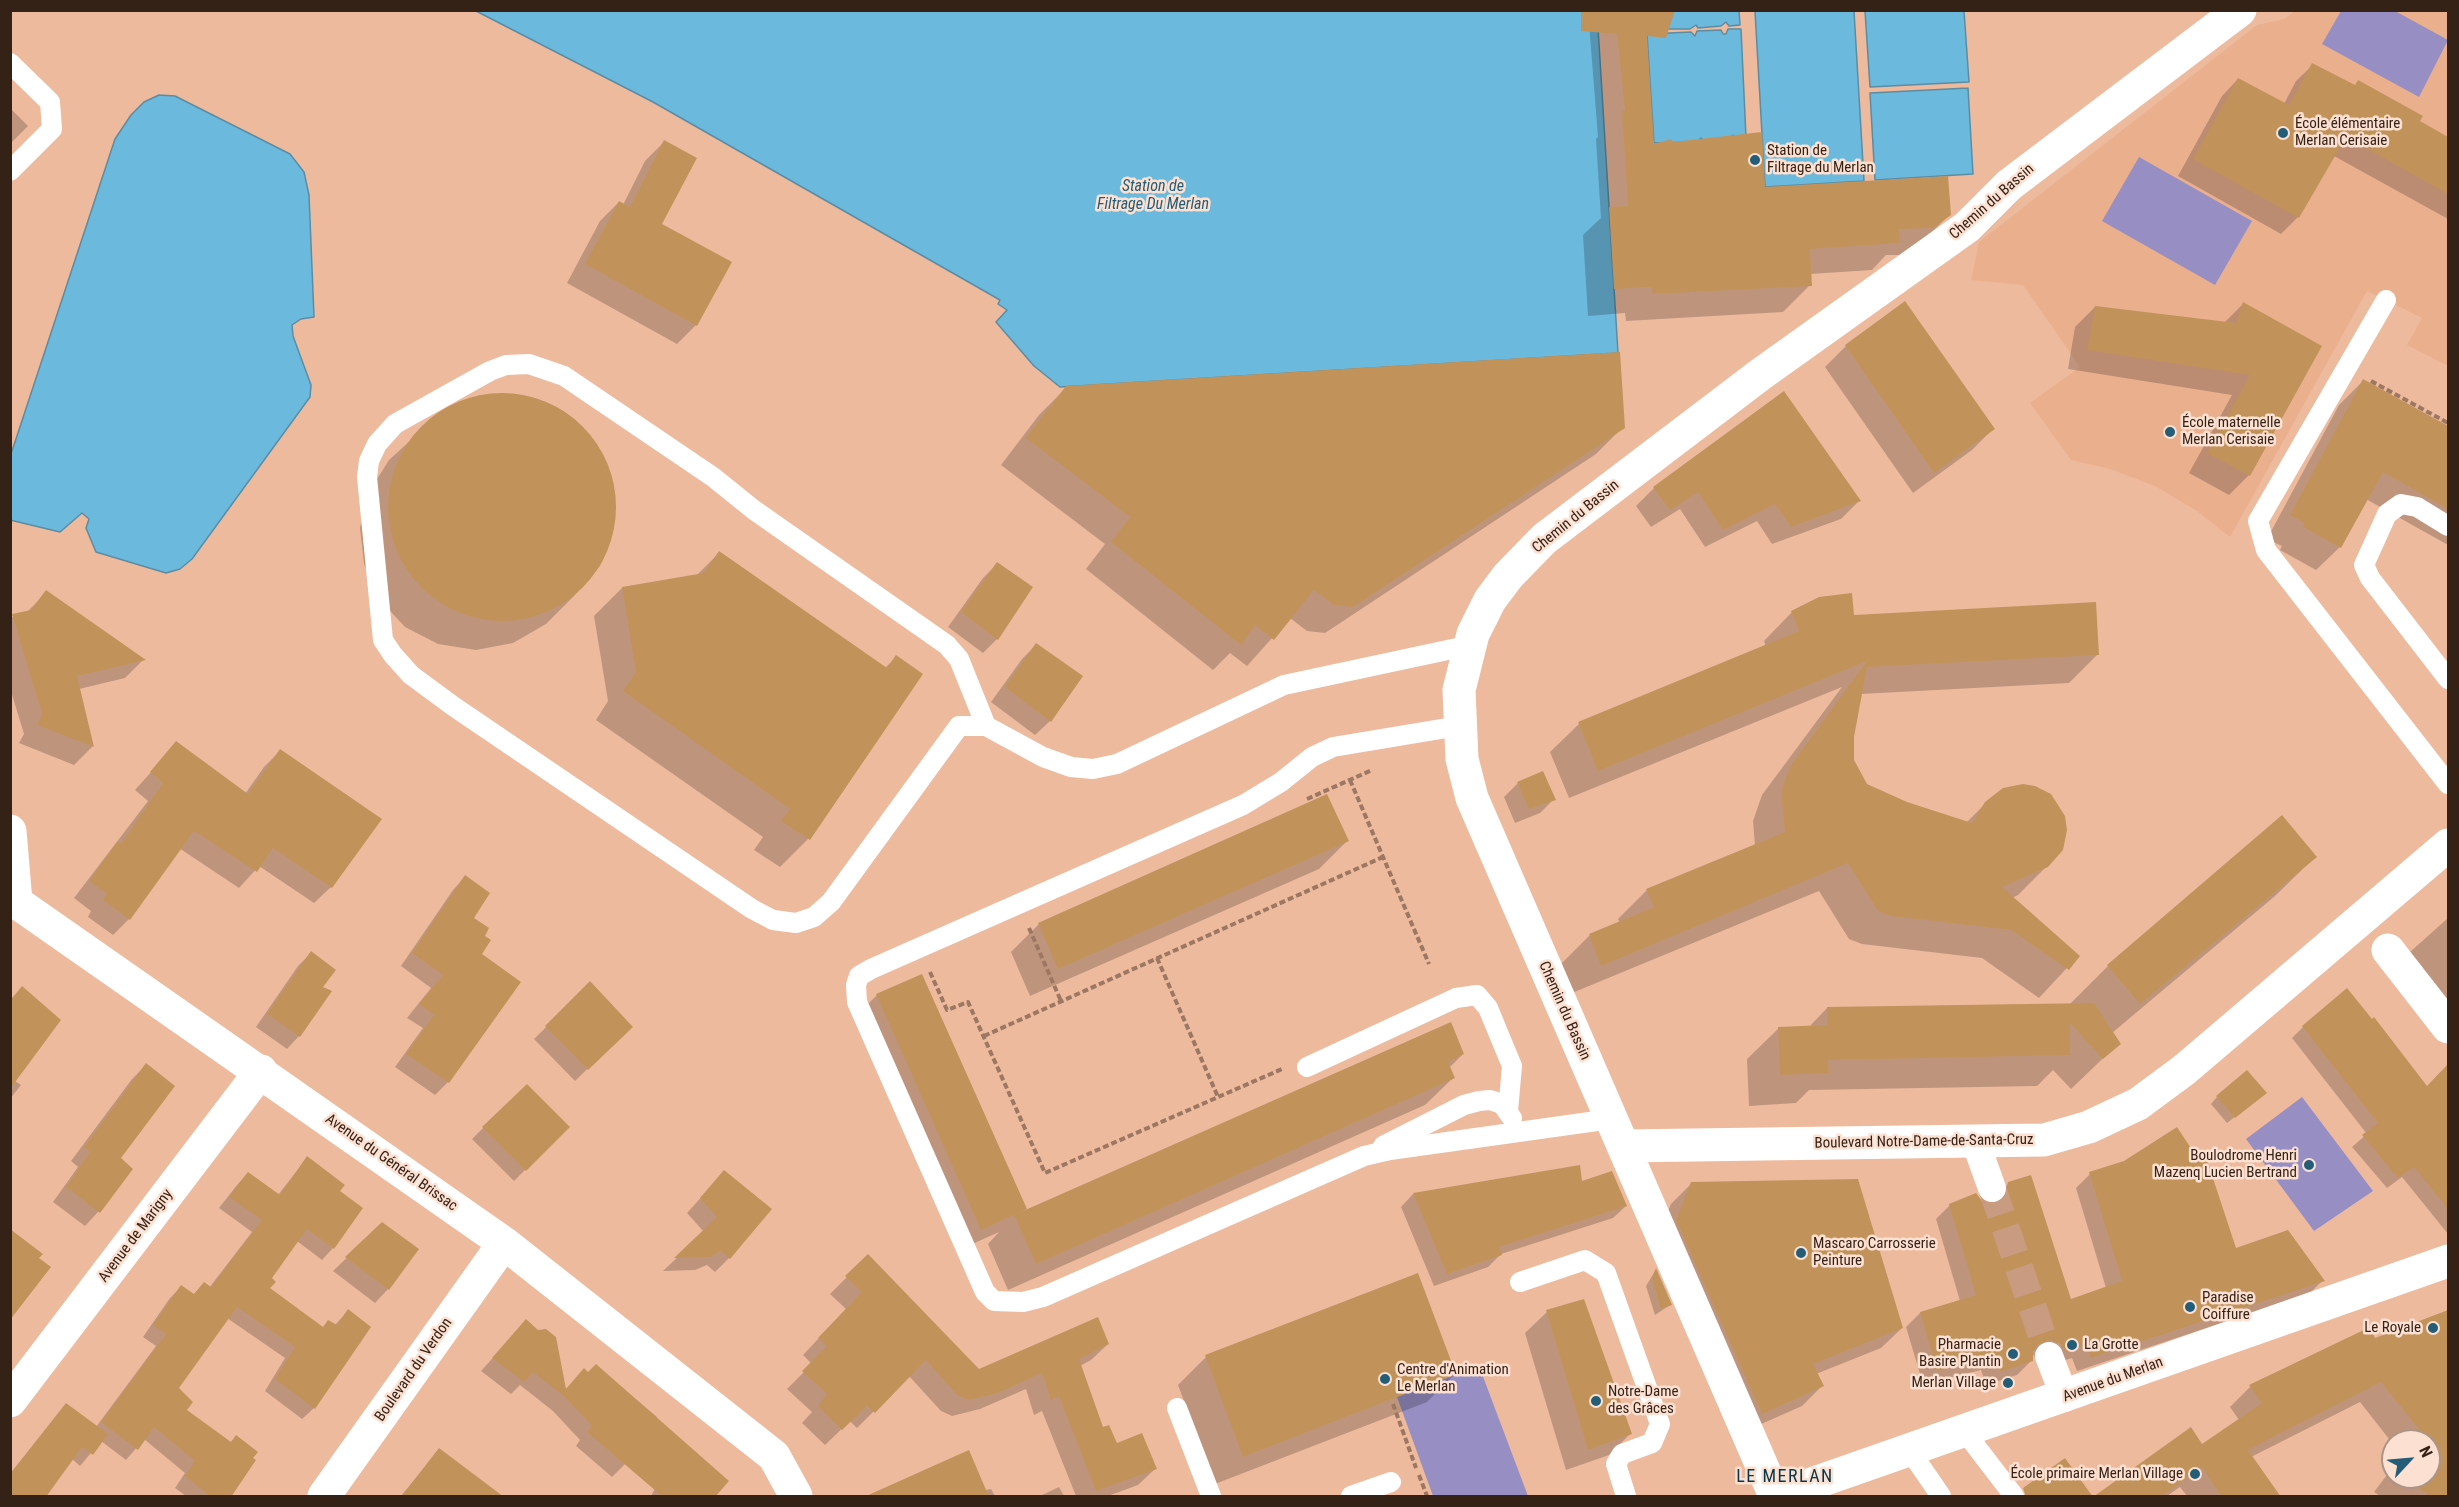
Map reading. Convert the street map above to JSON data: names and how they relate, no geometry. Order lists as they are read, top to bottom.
{
  "streets": {
    "street": [
      "Chemin du Bassin",
      "Boulevard Notre-Dame-de-Santa-Cruz",
      "Avenue du Général Brissac",
      "Avenue de Marigny",
      "Boulevard du Verdon",
      "Avenue du Merlan"
    ]
  },
  "crossings": [
    ["Chemin du Bassin", "Boulevard Notre-Dame-de-Santa-Cruz"],
    ["Chemin du Bassin", "Avenue du Merlan"],
    ["Avenue du Général Brissac", "Avenue de Marigny"],
    ["Avenue du Général Brissac", "Boulevard du Verdon"]
  ],
  "districts": ["LE MERLAN"],
  "water": ["Station de Filtrage Du Merlan"],
  "places": [
    "École élémentaire Merlan Cerisaie",
    "Station de Filtrage du Merlan",
    "École maternelle Merlan Cerisaie",
    "Boulodrome Henri Mazenq Lucien Bertrand",
    "Mascaro Carrosserie Peinture",
    "Paradise Coiffure",
    "Le Royale",
    "La Grotte",
    "Pharmacie Basire Plantin",
    "Centre d'Animation Le Merlan",
    "Merlan Village",
    "Notre-Dame des Grâces",
    "École primaire Merlan Village"
  ],
  "north": "top right"
}
